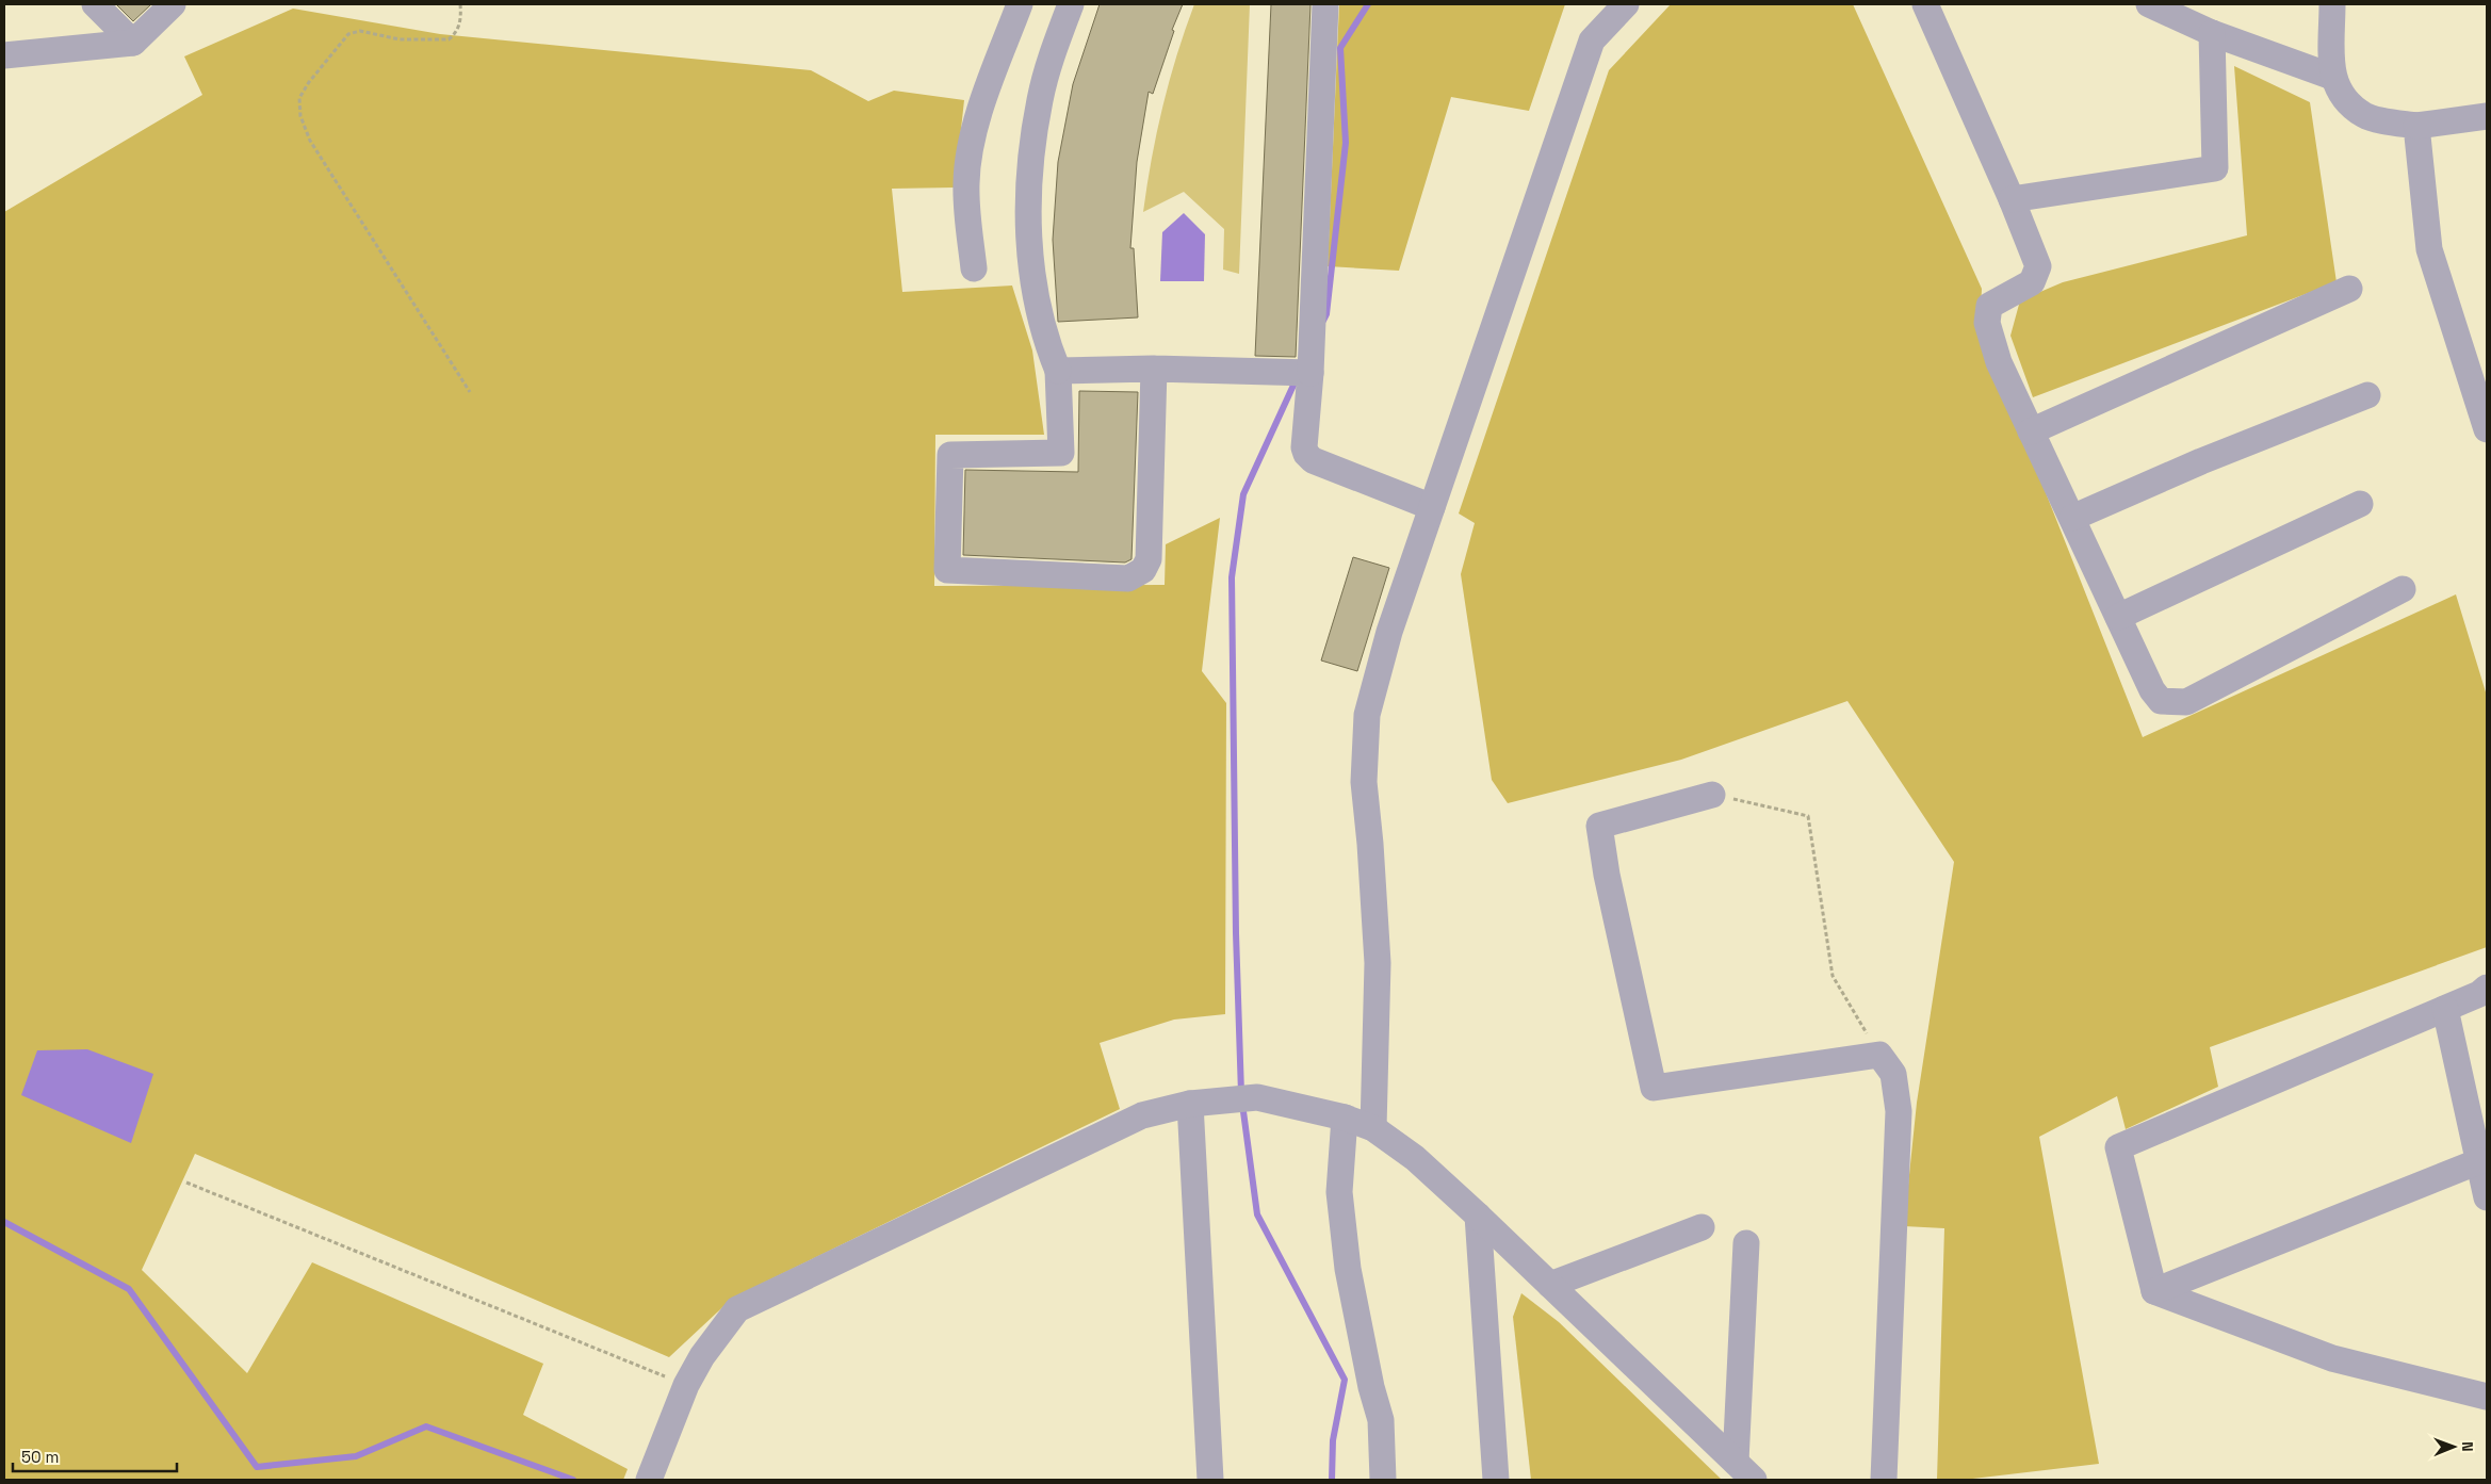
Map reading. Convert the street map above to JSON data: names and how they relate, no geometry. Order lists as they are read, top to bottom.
{
  "scale_bar": "50 m",
  "north": "right"
}
